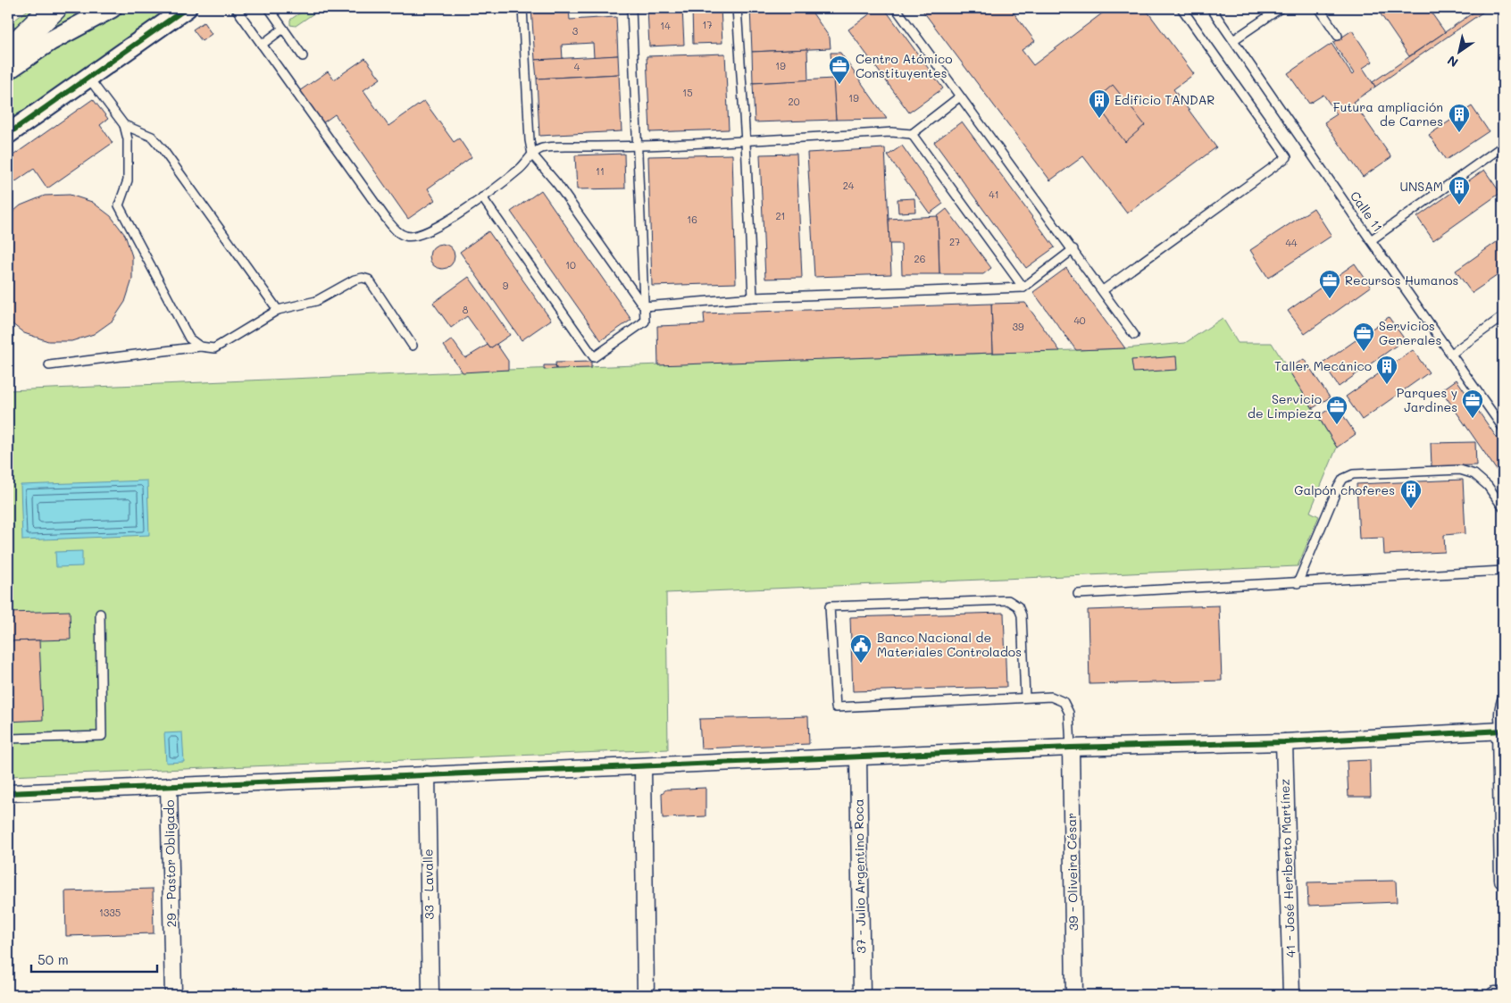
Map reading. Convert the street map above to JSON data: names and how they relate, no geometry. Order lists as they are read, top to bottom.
{
  "streets": {
    "street": [
      "29 - Pastor Obligado",
      "41 - José Heriberto Martínez",
      "39 - Oliveira César",
      "37 - Julio Argentino Roca",
      "33 - Lavalle"
    ],
    "lane": ["Calle 11"]
  },
  "places": {
    "office": [
      "Centro Atómico Constituyentes",
      "Recursos Humanos",
      "Servicios Generales",
      "Parques y Jardines",
      "Servicio de Limpieza"
    ],
    "building": [
      "Edificio TANDAR",
      "Futura ampliación de Carnes",
      "UNSAM",
      "Taller Mecánico",
      "Galpón choferes"
    ],
    "public building": ["Banco Nacional de Materiales Controlados"]
  },
  "house_numbers": [
    "17",
    "14",
    "3",
    "19",
    "4",
    "15",
    "19",
    "20",
    "11",
    "24",
    "41",
    "21",
    "16",
    "27",
    "44",
    "26",
    "10",
    "9",
    "8",
    "40",
    "39",
    "1335"
  ],
  "scale_bar": "50 m",
  "north": "bottom left"
}
